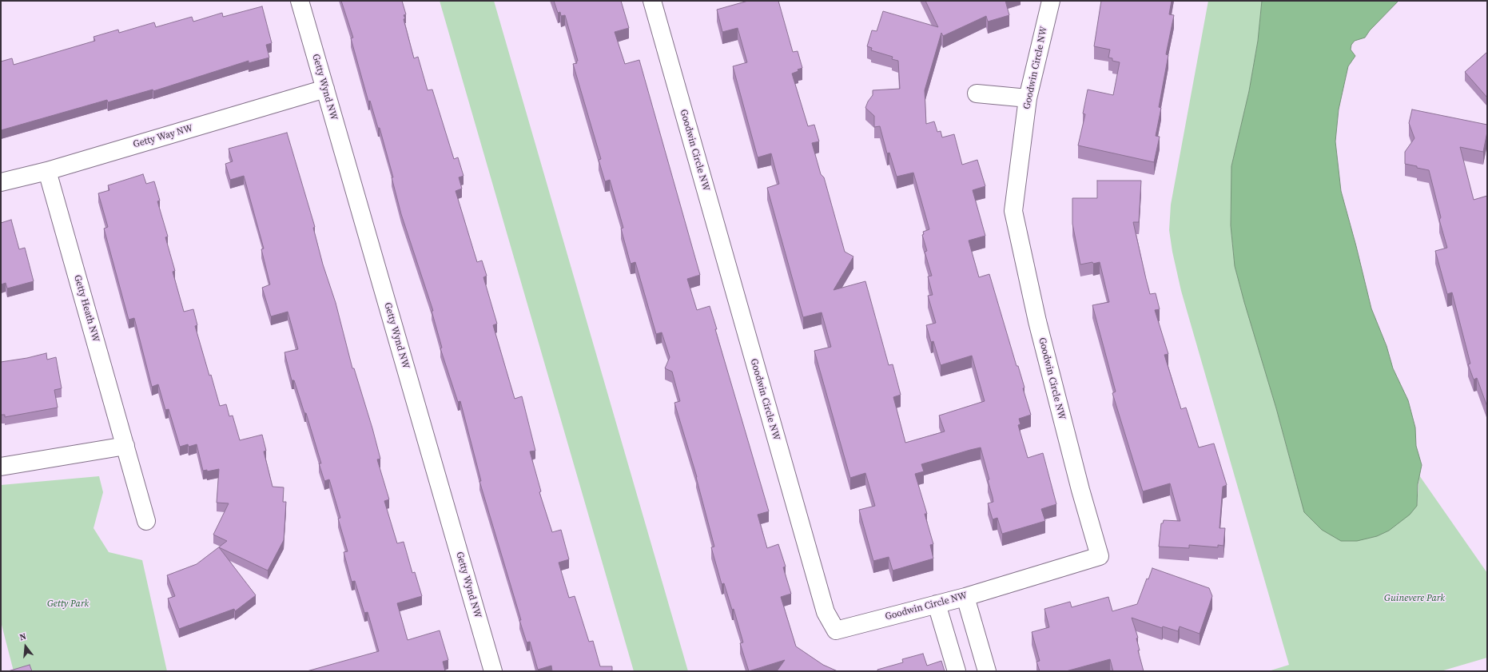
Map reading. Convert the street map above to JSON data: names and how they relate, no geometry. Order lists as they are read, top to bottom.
{
  "streets": {
    "street": [
      "Goodwin Circle NW",
      "Getty Wynd NW",
      "Getty Way NW",
      "Getty Heath NW"
    ]
  },
  "crossings": [
    ["Getty Wynd NW", "Getty Way NW"],
    ["Getty Way NW", "Getty Heath NW"]
  ],
  "parks": ["Guinevere Park", "Getty Park"],
  "north": "top"
}
